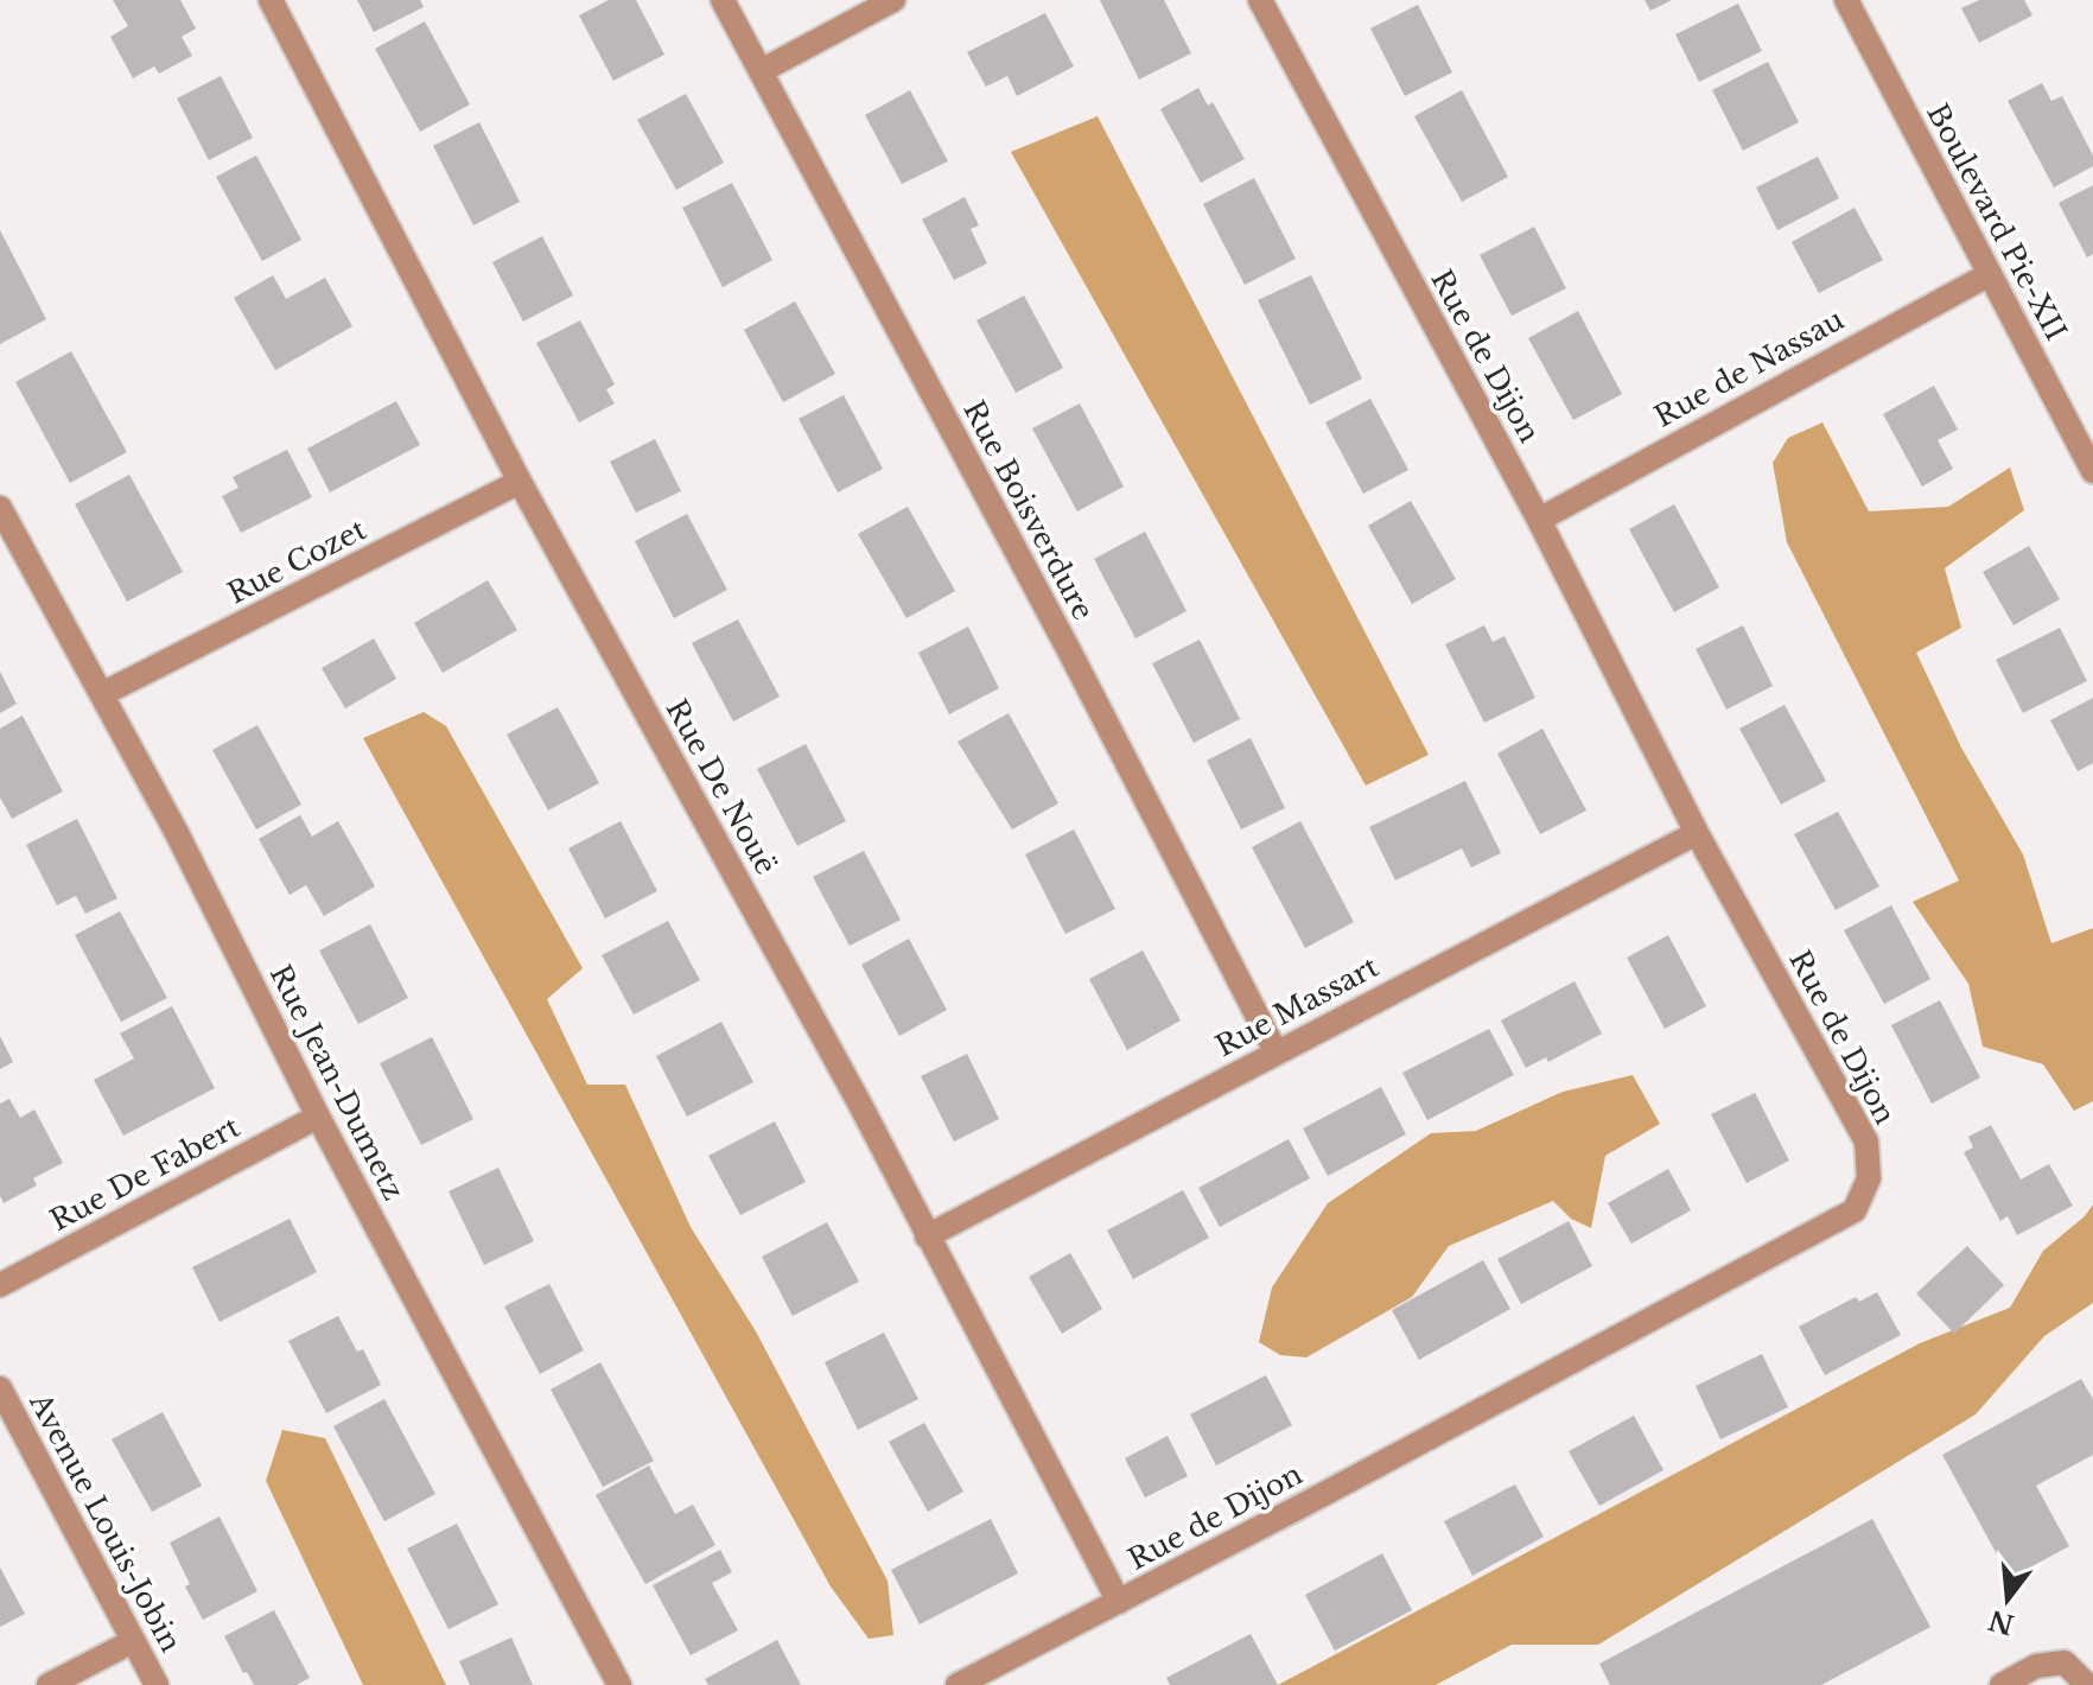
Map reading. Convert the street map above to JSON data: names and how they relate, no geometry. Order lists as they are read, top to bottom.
{
  "streets": {
    "street": [
      "Boulevard Pie-XII",
      "Rue de Dijon",
      "Rue de Nassau",
      "Rue Boisverdure",
      "Rue Cozet",
      "Rue De Nouë",
      "Rue Massart",
      "Rue Jean-Dumetz",
      "Rue De Fabert",
      "Avenue Louis-Jobin"
    ]
  },
  "crossings": [
    ["Boulevard Pie-XII", "Rue de Nassau"],
    ["Rue de Dijon", "Rue de Nassau"],
    ["Rue de Dijon", "Rue De Nouë"],
    ["Rue de Dijon", "Rue Massart"],
    ["Rue Boisverdure", "Rue Massart"],
    ["Rue Cozet", "Rue De Nouë"],
    ["Rue Cozet", "Rue Jean-Dumetz"],
    ["Rue De Nouë", "Rue Massart"],
    ["Rue Jean-Dumetz", "Rue De Fabert"]
  ],
  "north": "bottom"
}
